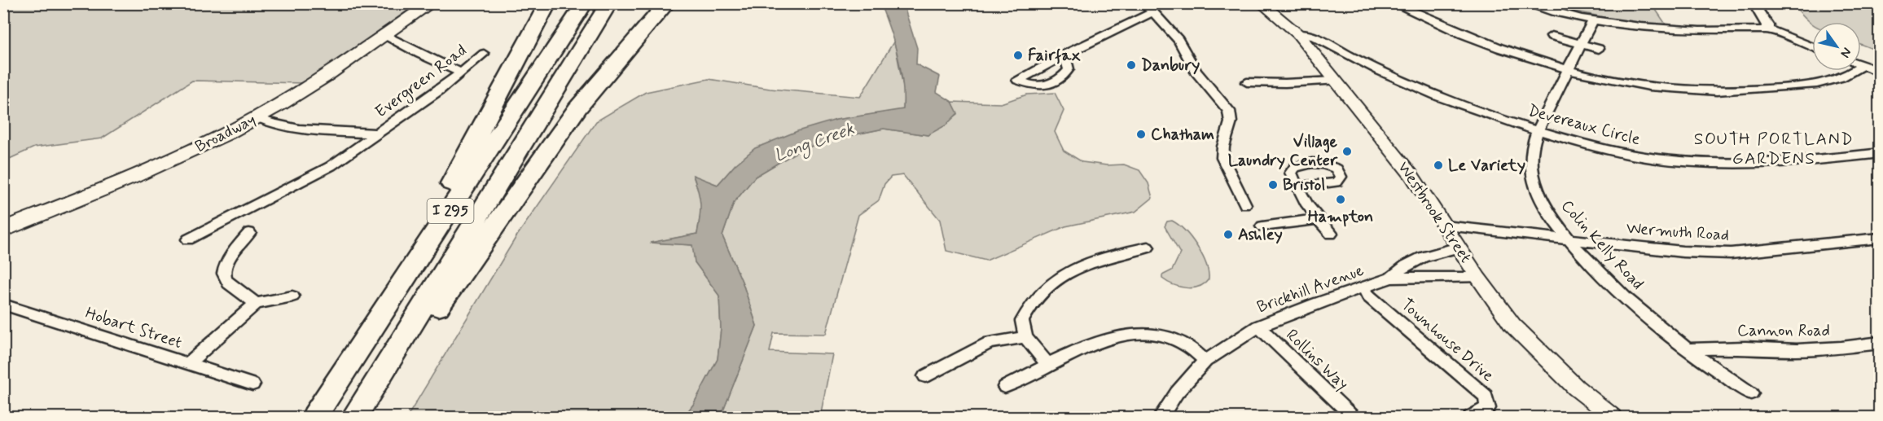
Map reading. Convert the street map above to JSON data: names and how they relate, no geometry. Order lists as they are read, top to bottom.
{
  "streets": {
    "highway": ["I 295"],
    "main road": ["Broadway"],
    "street": [
      "Evergreen Road",
      "Devereaux Circle",
      "Westbrook Street",
      "Wermuth Road",
      "Colin Kelly Road",
      "Brickhill Avenue",
      "Hobart Street",
      "Cannon Road",
      "Townhouse Drive",
      "Rollins Way"
    ]
  },
  "crossings": [
    ["Devereaux Circle", "Westbrook Street"],
    ["Devereaux Circle", "Colin Kelly Road"],
    ["Westbrook Street", "Wermuth Road"],
    ["Westbrook Street", "Brickhill Avenue"],
    ["Wermuth Road", "Colin Kelly Road"],
    ["Colin Kelly Road", "Cannon Road"],
    ["Brickhill Avenue", "Townhouse Drive"],
    ["Brickhill Avenue", "Rollins Way"]
  ],
  "districts": ["SOUTH PORTLAND GARDENS"],
  "water": ["Long Creek"],
  "places": [
    "Fairfax",
    "Danbury",
    "Chatham",
    "Village Laundry Center",
    "Le Variety",
    "Bristol",
    "Hampton",
    "Ashley"
  ],
  "north": "bottom right"
}
